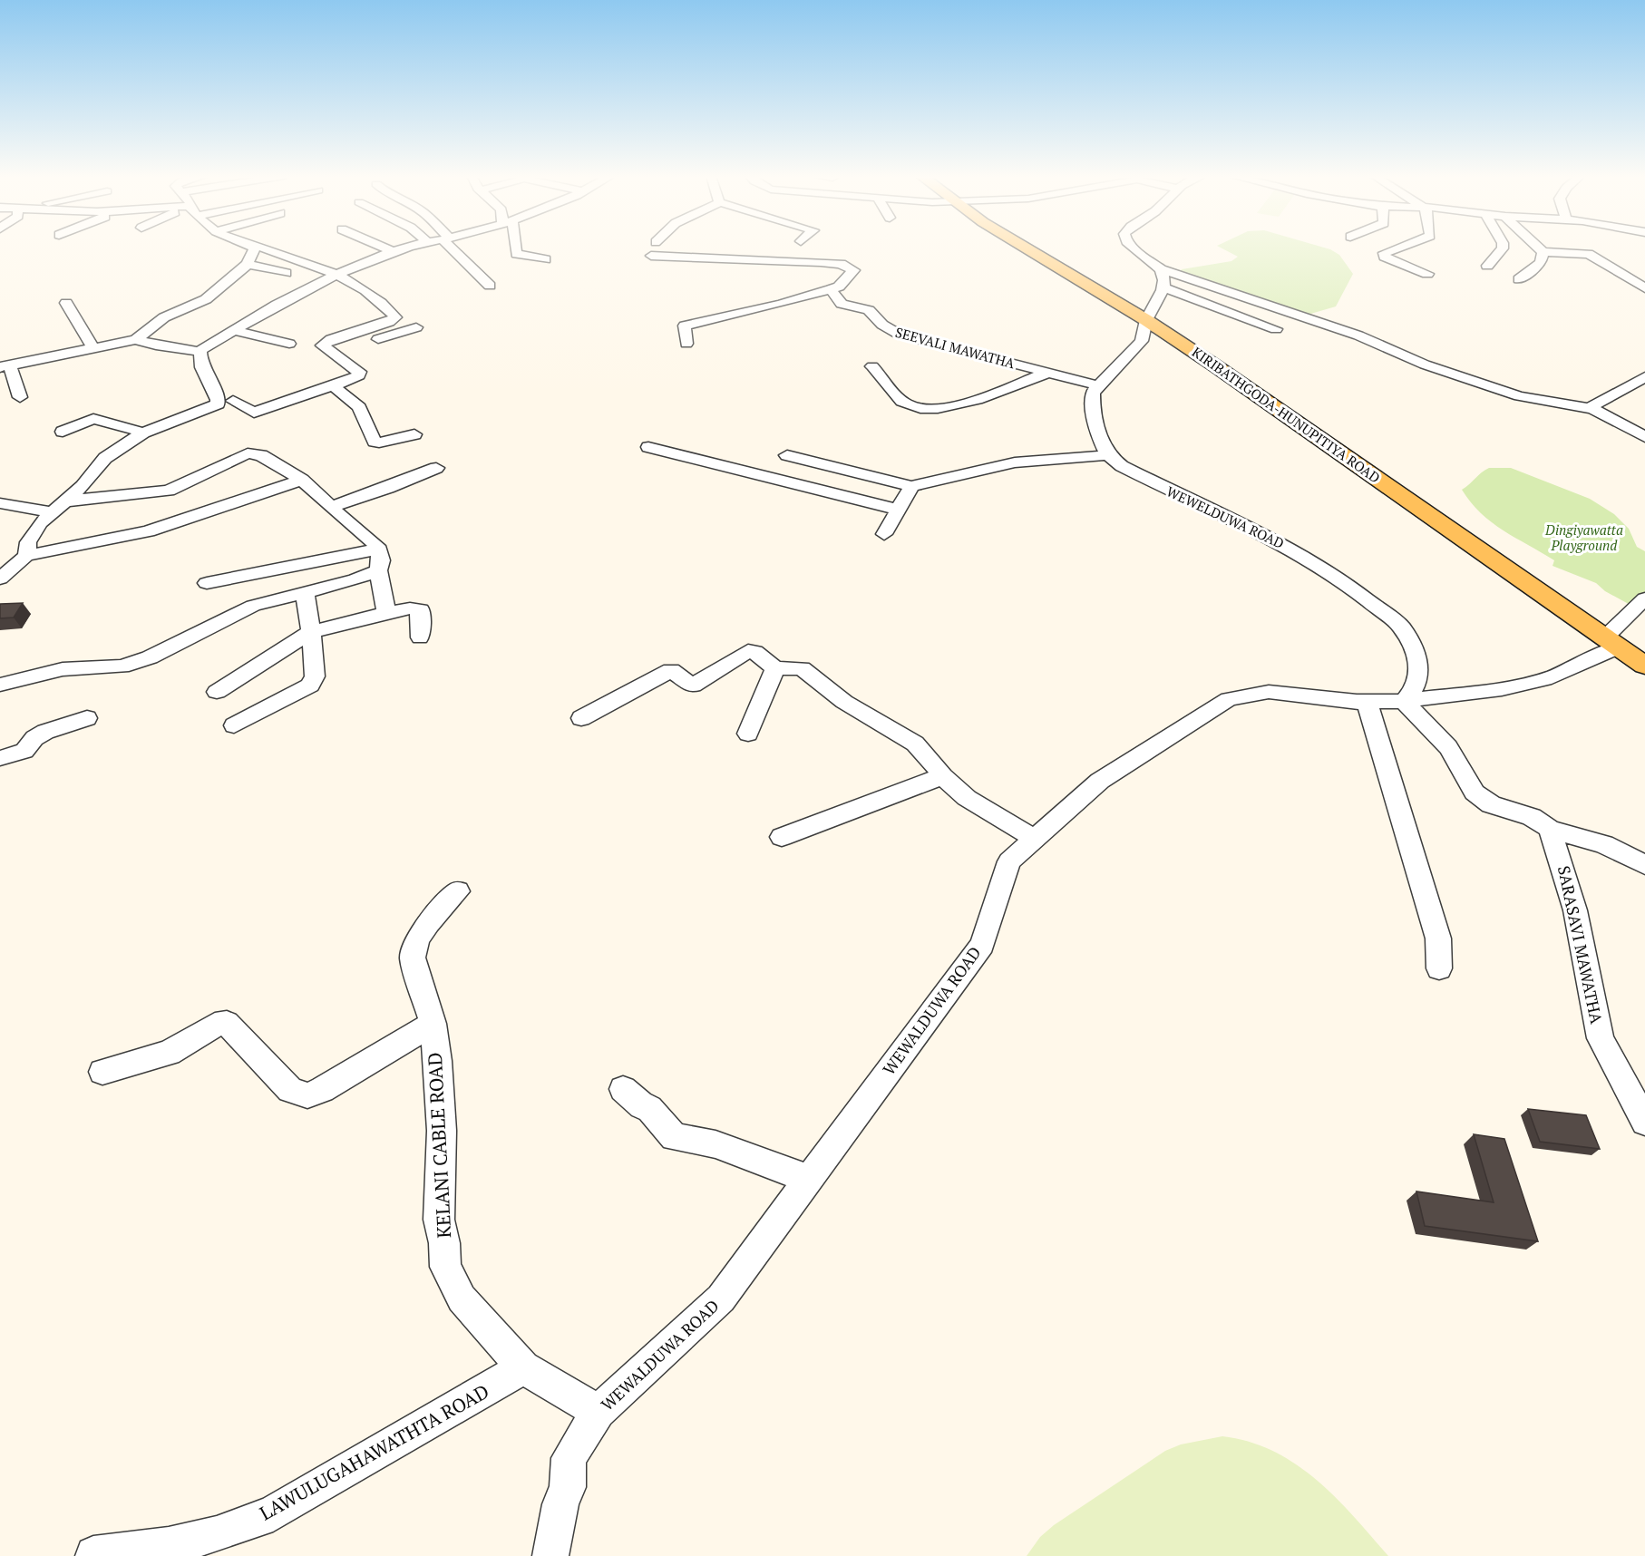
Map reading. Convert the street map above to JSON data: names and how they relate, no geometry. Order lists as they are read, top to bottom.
{
  "streets": {
    "main road": ["KIRIBATHGODA-HUNUPITIYA ROAD"],
    "street": [
      "SEEVALI MAWATHA",
      "WEWELDUWA ROAD",
      "SARASAVI MAWATHA",
      "WEWALDUWA ROAD",
      "KELANI CABLE ROAD",
      "LAWULUGAHAWATHTA ROAD"
    ]
  },
  "crossings": [
    ["KIRIBATHGODA-HUNUPITIYA ROAD", "WEWALDUWA ROAD"],
    ["WEWELDUWA ROAD", "WEWALDUWA ROAD"],
    ["WEWALDUWA ROAD", "KELANI CABLE ROAD"],
    ["KELANI CABLE ROAD", "LAWULUGAHAWATHTA ROAD"]
  ],
  "parks": ["Dingiyawatta Playground"]
}
